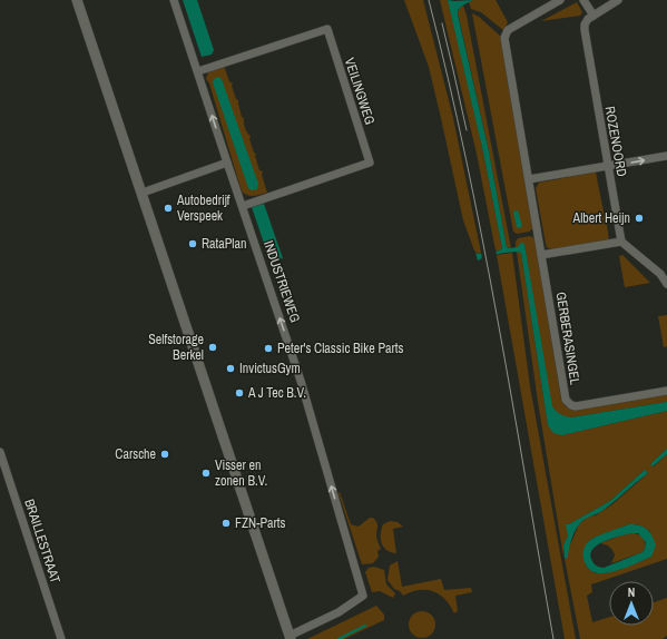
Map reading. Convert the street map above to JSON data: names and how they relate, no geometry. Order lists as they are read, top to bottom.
{
  "streets": {
    "street": [
      "VEILINGWEG",
      "ROZENOORD",
      "INDUSTRIEWEG",
      "GERBERASINGEL",
      "BRAILLESTRAAT"
    ]
  },
  "crossings": [
    ["VEILINGWEG", "INDUSTRIEWEG"]
  ],
  "one_way": ["INDUSTRIEWEG"],
  "places": [
    "Autobedrijf Verspeek",
    "Albert Heijn",
    "RataPlan",
    "Selfstorage Berkel",
    "Peter's Classic Bike Parts",
    "InvictusGym",
    "A J Tec B.V.",
    "Carsche",
    "Visser en zonen B.V.",
    "FZN-Parts"
  ],
  "north": "top"
}
